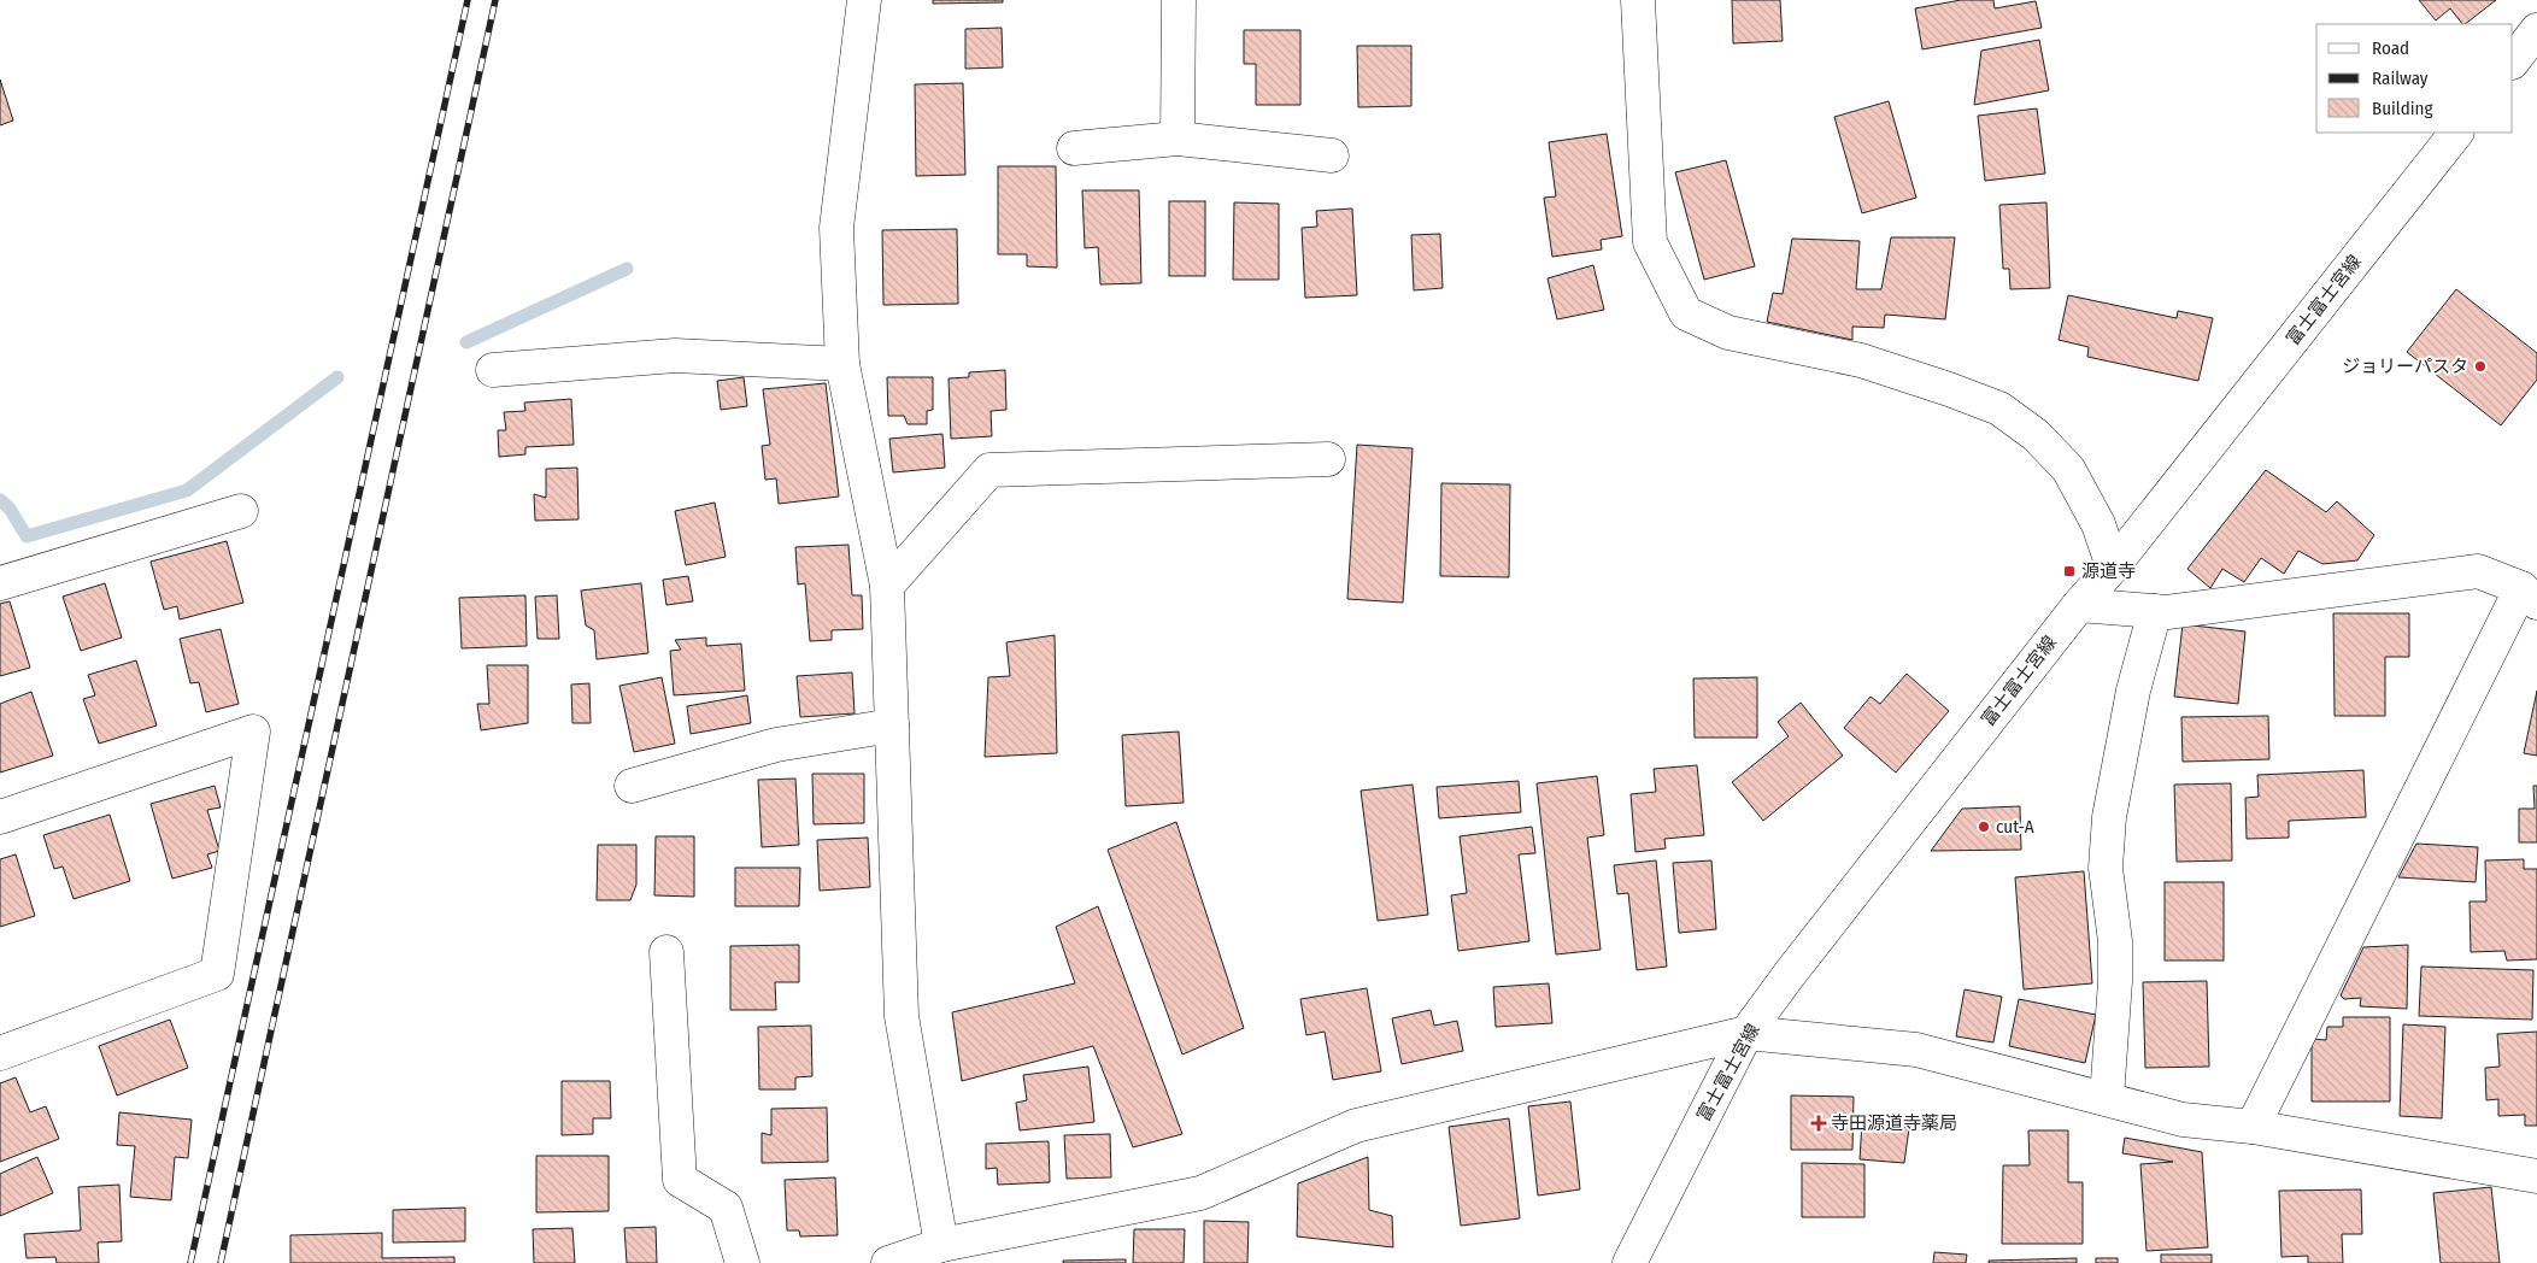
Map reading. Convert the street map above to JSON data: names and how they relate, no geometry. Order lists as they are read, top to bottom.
{
  "streets": {
    "street": ["富士富士宮線"]
  },
  "places": {
    "other": ["ジョリーパスタ", "cut-A"],
    "transit": ["源道寺"],
    "health": ["寺田源道寺薬局"]
  },
  "legend": ["Road", "Railway", "Building"]
}
